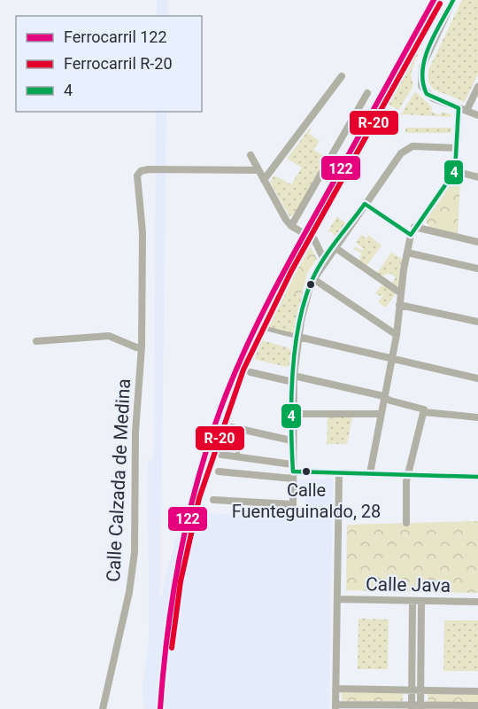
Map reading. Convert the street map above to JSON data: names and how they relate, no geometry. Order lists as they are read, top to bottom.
{
  "streets": {
    "street": ["Calle Calzada de Medina", "Calle Java"]
  },
  "places": ["Calle Fuenteguinaldo, 28"],
  "lines": ["rail line 122", "transit line 4", "rail line R-20"],
  "legend": ["Ferrocarril 122", "Ferrocarril R-20", "4"]
}
